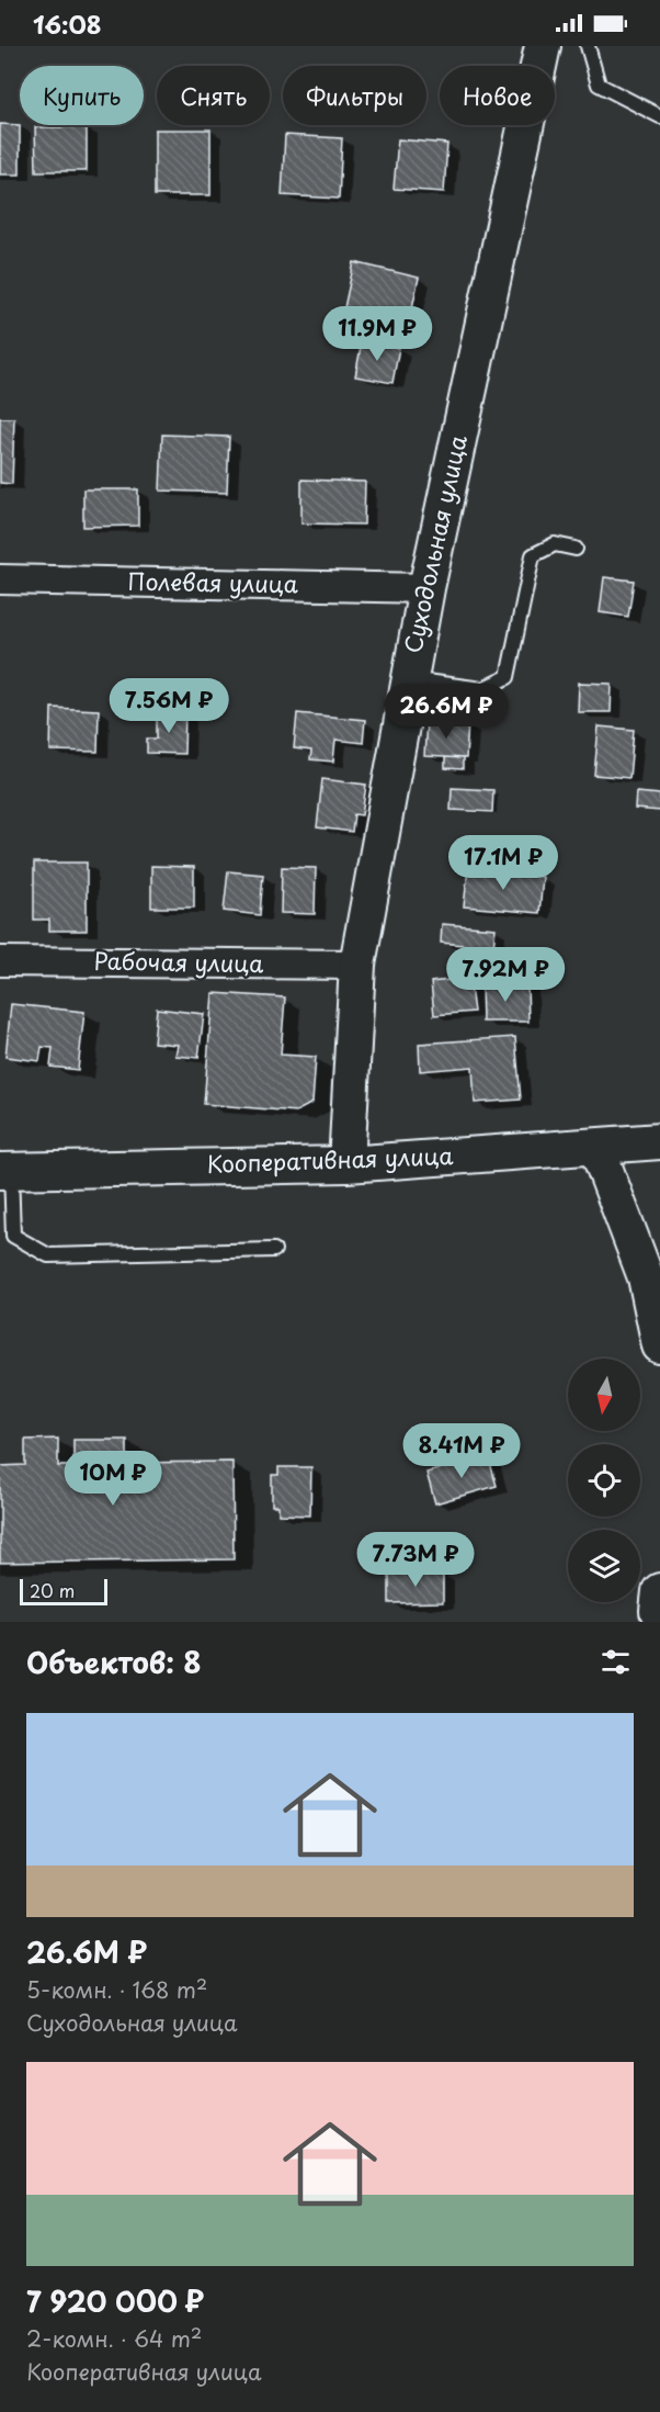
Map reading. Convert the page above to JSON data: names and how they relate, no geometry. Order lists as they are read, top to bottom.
{
  "streets": {
    "street": [
      "Суходольная улица",
      "Полевая улица",
      "Рабочая улица",
      "Кооперативная улица"
    ]
  },
  "crossings": [
    ["Суходольная улица", "Полевая улица"],
    ["Суходольная улица", "Рабочая улица"],
    ["Суходольная улица", "Кооперативная улица"]
  ],
  "scale_bar": "20 m",
  "north": "bottom",
  "page": {
    "status": "16:08",
    "chip": [
      "Купить",
      "Снять",
      "Фильтры",
      "Новое"
    ],
    "price": [
      "11.9M ₽",
      "7.56M ₽",
      "26.6M ₽",
      "17.1M ₽",
      "7.92M ₽",
      "8.41M ₽",
      "10M ₽",
      "7.73M ₽"
    ],
    "scale": "20 m",
    "heading": "Объектов: 8",
    "list": [
      {
        "name": "26.6M ₽",
        "note": "5-комн. · 168 m² · Суходольная улица"
      },
      {
        "name": "7 920 000 ₽",
        "note": "2-комн. · 64 m² · Кооперативная улица"
      }
    ]
  }
}
